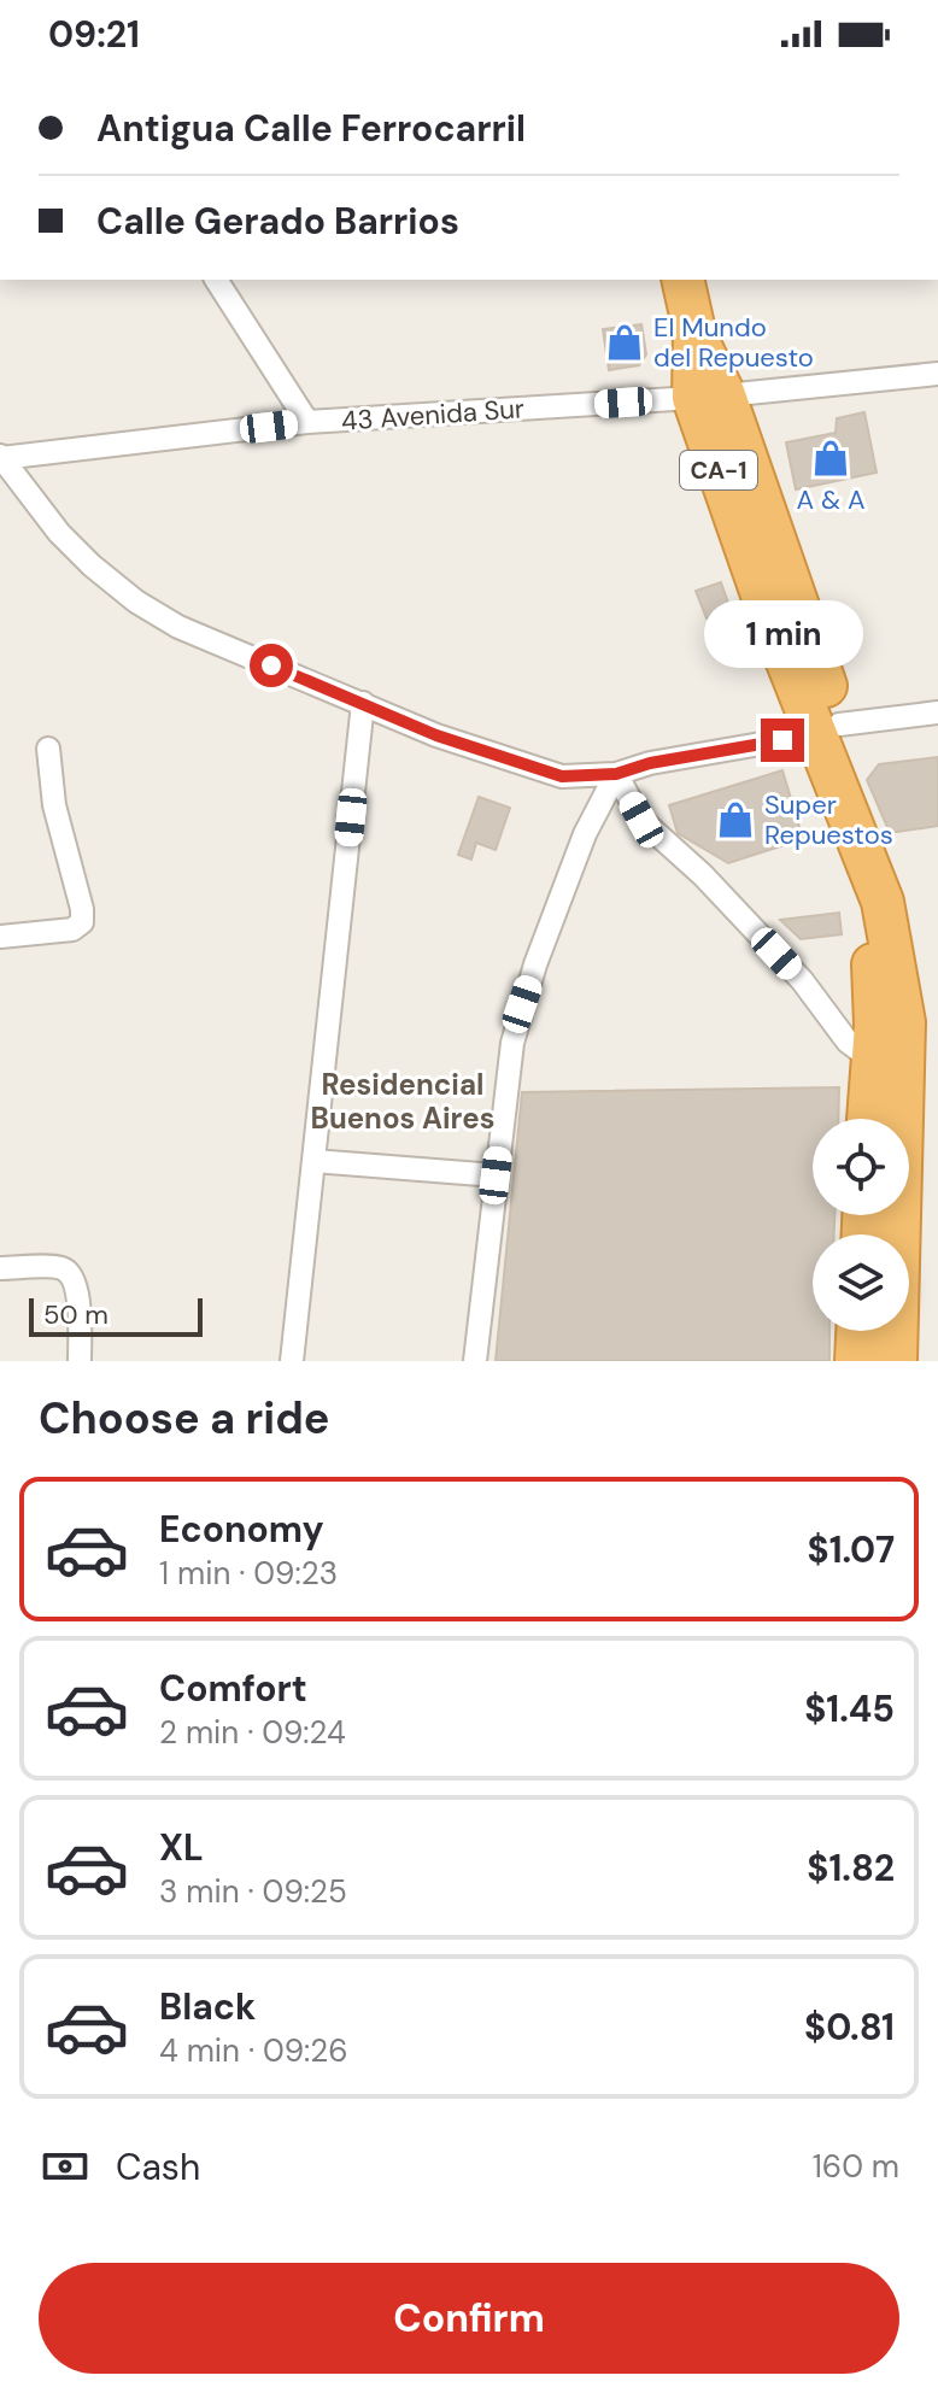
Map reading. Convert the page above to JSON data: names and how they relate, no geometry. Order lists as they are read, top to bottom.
{
  "streets": {
    "highway": ["CA-1"],
    "street": ["43 Avenida Sur"]
  },
  "crossings": [
    ["43 Avenida Sur", "CA-1"]
  ],
  "districts": ["Residencial Buenos Aires"],
  "places": {
    "shop": ["El Mundo del Repuesto", "A & A", "Super Repuestos"]
  },
  "scale_bar": "50 m",
  "page": {
    "status": "09:21",
    "banner": ["Antigua Calle Ferrocarril", "Calle Gerado Barrios"],
    "bubble": "1 min",
    "scale": "50 m",
    "heading": "Choose a ride",
    "list": [
      {
        "name": "Economy",
        "note": "1 min · 09:23",
        "value": "$1.07"
      },
      {
        "name": "Comfort",
        "note": "2 min · 09:24",
        "value": "$1.45"
      },
      {
        "name": "XL",
        "note": "3 min · 09:25",
        "value": "$1.82"
      },
      {
        "name": "Black",
        "note": "4 min · 09:26",
        "value": "$0.81"
      }
    ],
    "pay": ["Cash", "160 m"],
    "buttons": "Confirm"
  }
}
